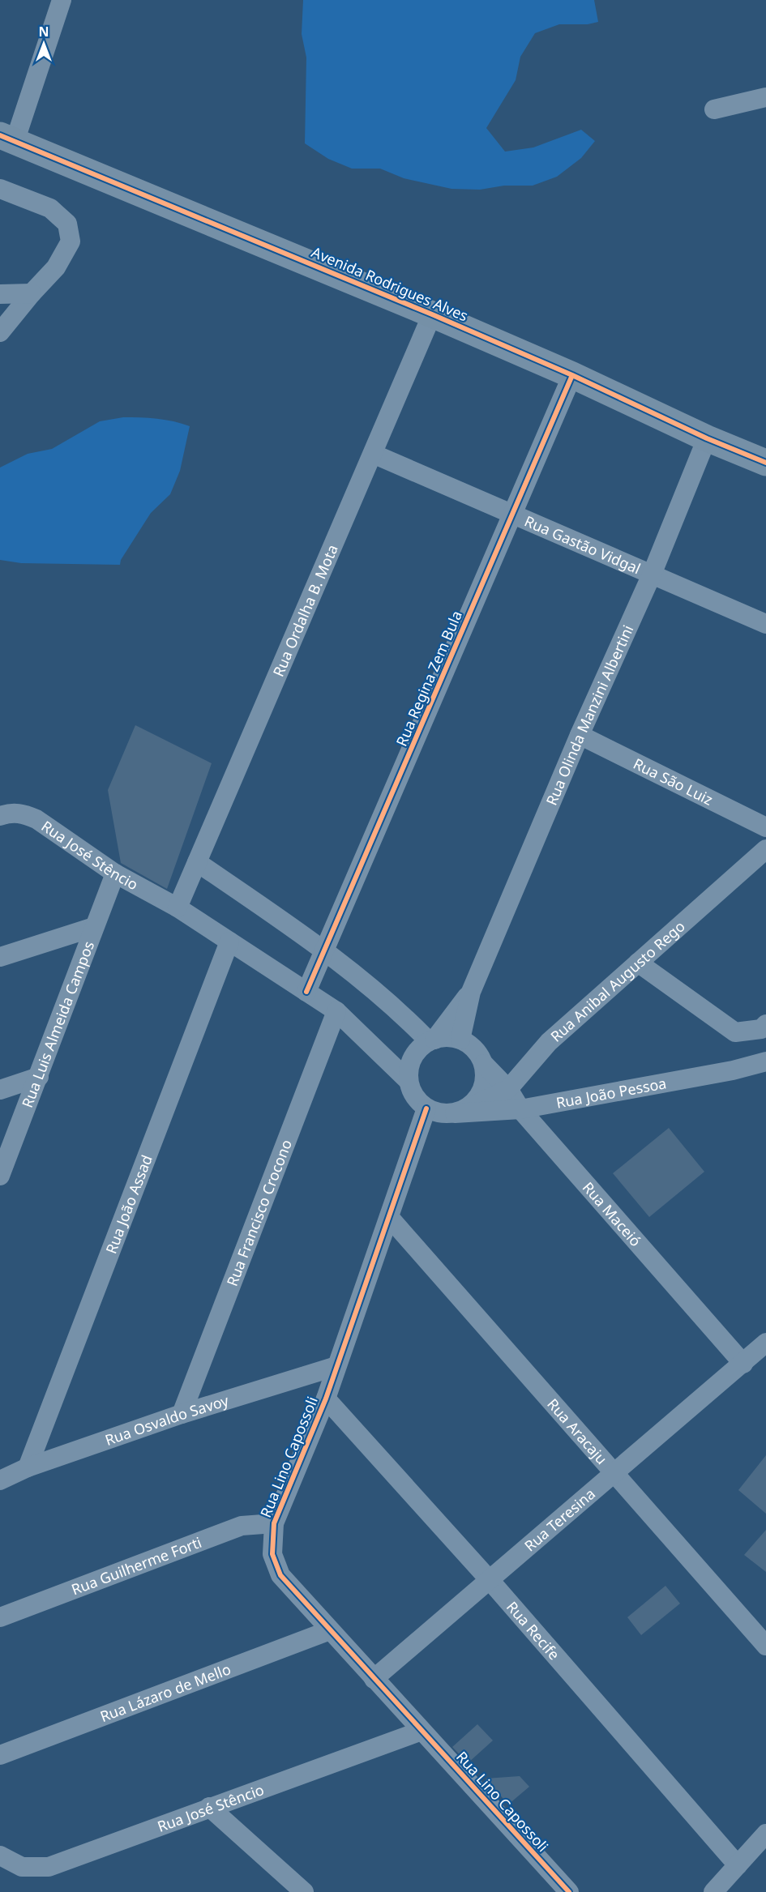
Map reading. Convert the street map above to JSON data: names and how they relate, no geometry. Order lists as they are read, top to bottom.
{
  "streets": {
    "main road": ["Avenida Rodrigues Alves"],
    "street": [
      "Rua Gastão Vidgal",
      "Rua Ordalha B. Mota",
      "Rua Regina Zem Bula",
      "Rua Olinda Manzini Albertini",
      "Rua São Luiz",
      "Rua José Stêncio",
      "Rua Anibal Augusto Rego",
      "Rua Luis Almeida Campos",
      "Rua João Pessoa",
      "Rua João Assad",
      "Rua Francisco Crocono",
      "Rua Maceió",
      "Rua Osvaldo Savoy",
      "Rua Aracaju",
      "Rua Lino Capossoli",
      "Rua Teresina",
      "Rua Guilherme Forti",
      "Rua Recife",
      "Rua Lázaro de Mello"
    ]
  },
  "crossings": [
    ["Avenida Rodrigues Alves", "Rua Ordalha B. Mota"],
    ["Avenida Rodrigues Alves", "Rua Regina Zem Bula"],
    ["Avenida Rodrigues Alves", "Rua Olinda Manzini Albertini"],
    ["Rua Gastão Vidgal", "Rua Ordalha B. Mota"],
    ["Rua Gastão Vidgal", "Rua Regina Zem Bula"],
    ["Rua Gastão Vidgal", "Rua Olinda Manzini Albertini"],
    ["Rua Ordalha B. Mota", "Rua José Stêncio"],
    ["Rua Regina Zem Bula", "Rua José Stêncio"],
    ["Rua Olinda Manzini Albertini", "Rua São Luiz"],
    ["Rua Olinda Manzini Albertini", "Rua José Stêncio"],
    ["Rua Olinda Manzini Albertini", "Rua Anibal Augusto Rego"],
    ["Rua Olinda Manzini Albertini", "Rua João Pessoa"],
    ["Rua Olinda Manzini Albertini", "Rua Maceió"],
    ["Rua Olinda Manzini Albertini", "Rua Lino Capossoli"],
    ["Rua José Stêncio", "Rua Anibal Augusto Rego"],
    ["Rua José Stêncio", "Rua Luis Almeida Campos"],
    ["Rua José Stêncio", "Rua João Pessoa"],
    ["Rua José Stêncio", "Rua João Assad"],
    ["Rua José Stêncio", "Rua Francisco Crocono"],
    ["Rua José Stêncio", "Rua Maceió"],
    ["Rua José Stêncio", "Rua Lino Capossoli"],
    ["Rua Anibal Augusto Rego", "Rua João Pessoa"],
    ["Rua Anibal Augusto Rego", "Rua Maceió"],
    ["Rua Anibal Augusto Rego", "Rua Lino Capossoli"],
    ["Rua João Pessoa", "Rua Maceió"],
    ["Rua João Pessoa", "Rua Lino Capossoli"],
    ["Rua João Assad", "Rua Osvaldo Savoy"],
    ["Rua Francisco Crocono", "Rua Osvaldo Savoy"],
    ["Rua Maceió", "Rua Lino Capossoli"],
    ["Rua Maceió", "Rua Teresina"],
    ["Rua Osvaldo Savoy", "Rua Lino Capossoli"],
    ["Rua Aracaju", "Rua Lino Capossoli"],
    ["Rua Aracaju", "Rua Teresina"],
    ["Rua Lino Capossoli", "Rua Teresina"],
    ["Rua Lino Capossoli", "Rua Guilherme Forti"],
    ["Rua Lino Capossoli", "Rua Recife"],
    ["Rua Lino Capossoli", "Rua Lázaro de Mello"],
    ["Rua Teresina", "Rua Recife"]
  ],
  "north": "top"
}
